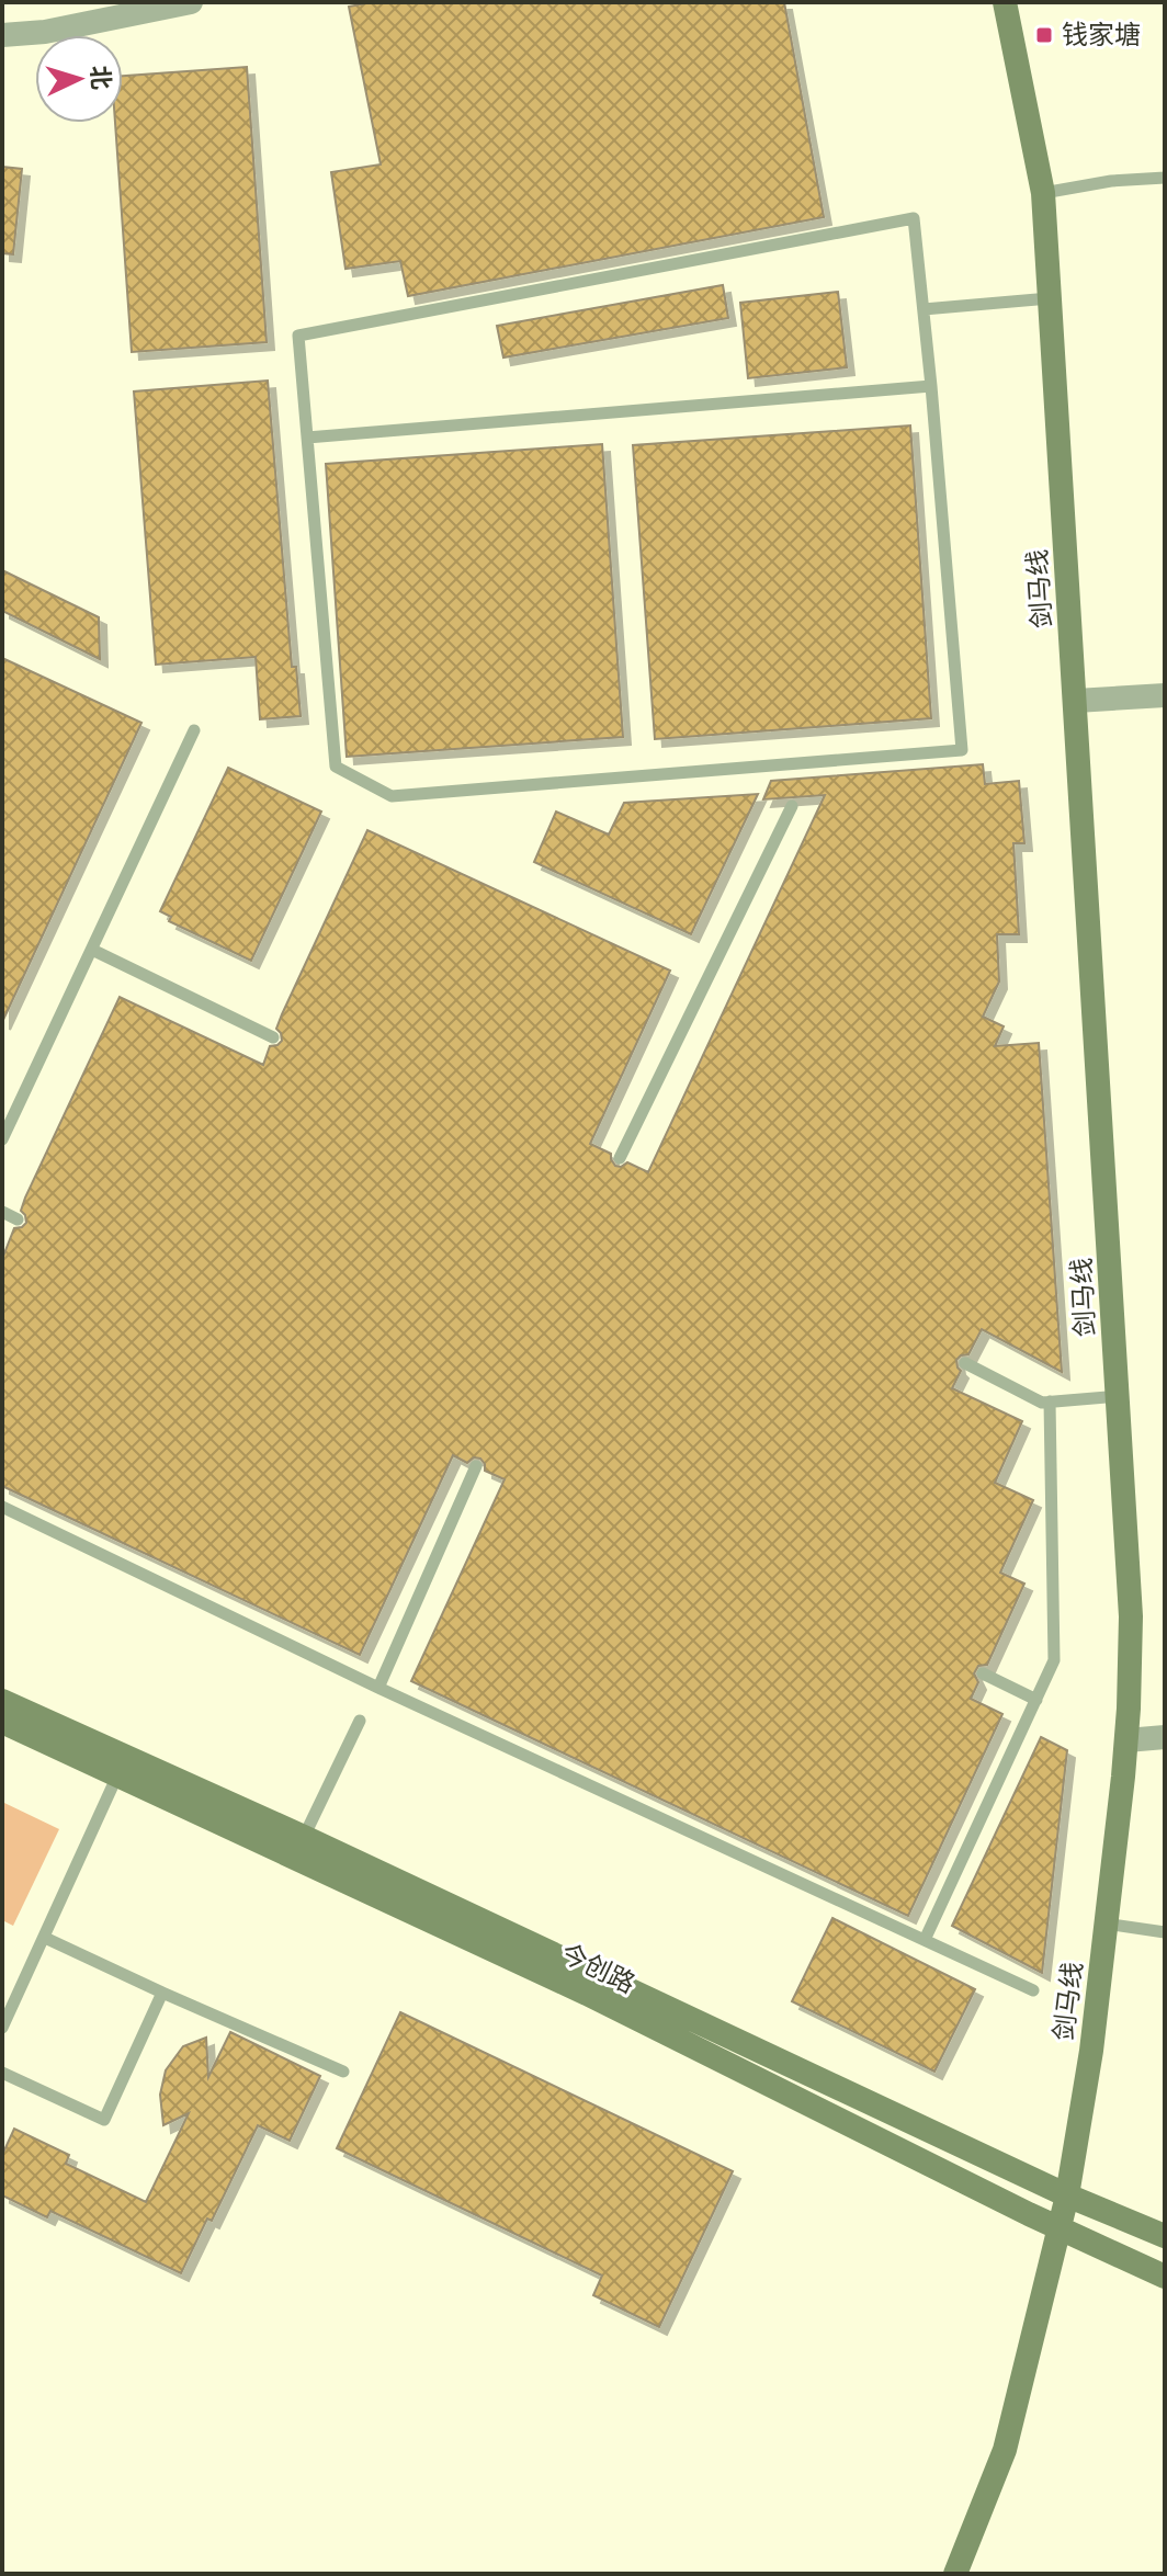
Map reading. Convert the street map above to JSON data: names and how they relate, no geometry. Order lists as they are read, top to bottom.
{
  "streets": {
    "main road": ["剑马线", "今创路"]
  },
  "crossings": [
    ["剑马线", "今创路"]
  ],
  "places": {
    "transit": ["钱家塘"]
  },
  "north": "right"
}
